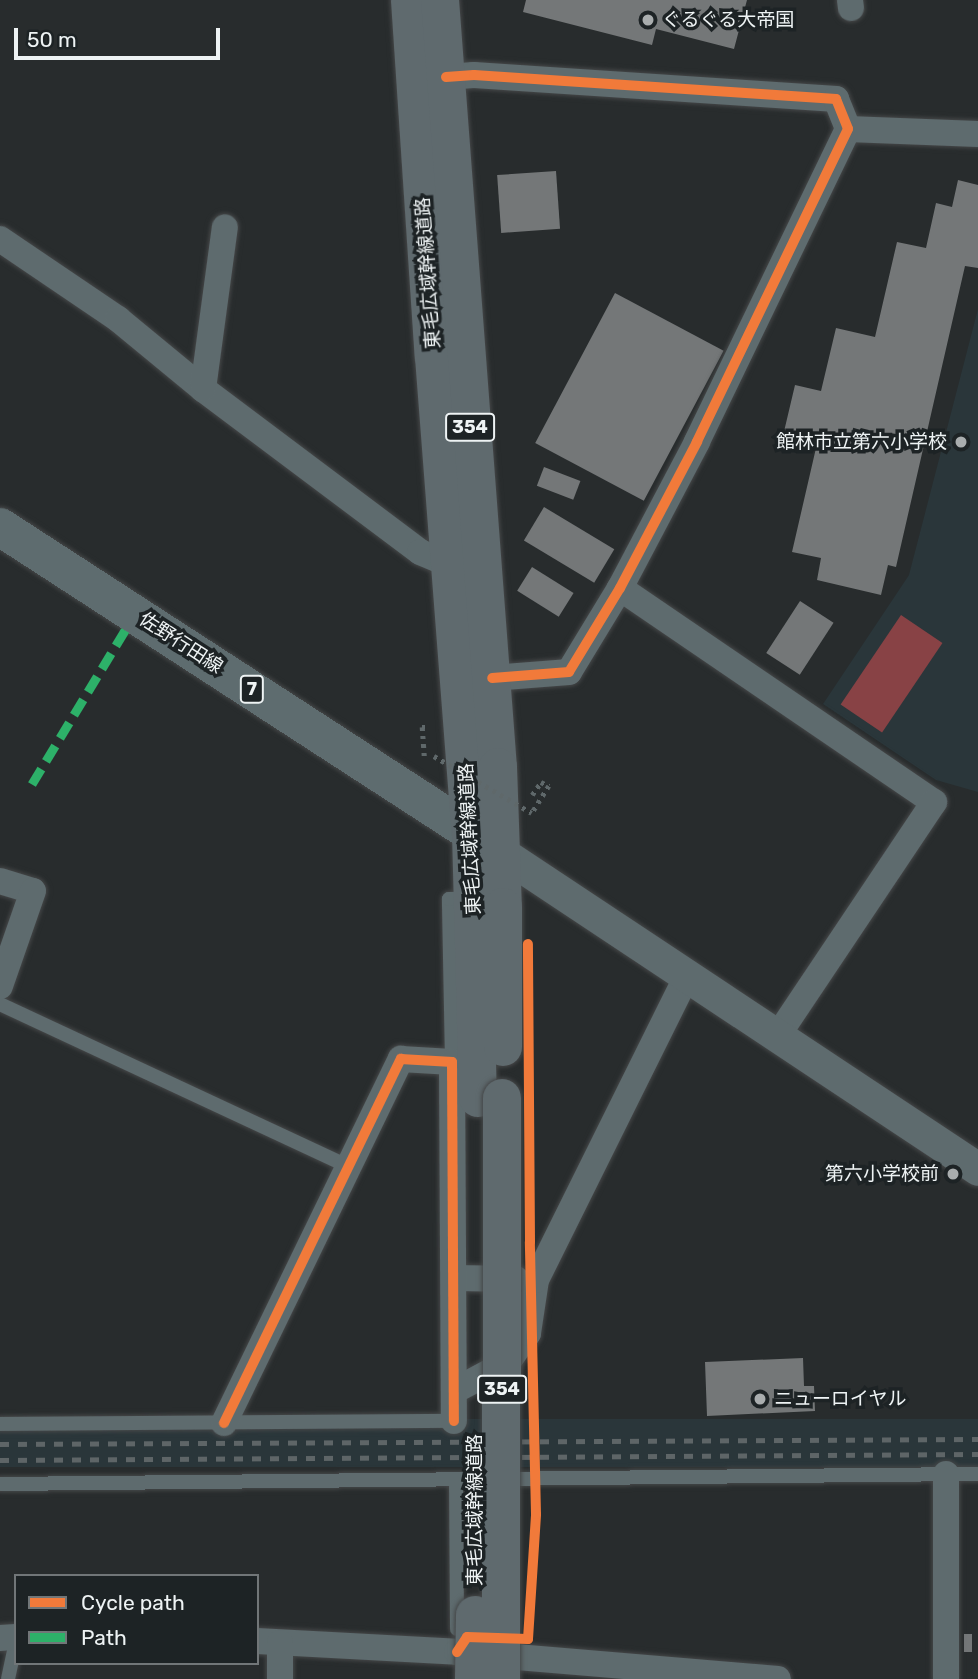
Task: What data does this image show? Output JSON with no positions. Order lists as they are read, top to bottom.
{
  "streets": {
    "highway": ["東毛広域幹線道路", "354"],
    "main road": ["佐野行田線", "7"]
  },
  "crossings": [
    ["東毛広域幹線道路", "佐野行田線"]
  ],
  "places": [
    "ぐるぐる大帝国",
    "館林市立第六小学校",
    "第六小学校前",
    "ニューロイヤル"
  ],
  "legend": ["Cycle path", "Path"],
  "scale_bar": "50 m"
}
